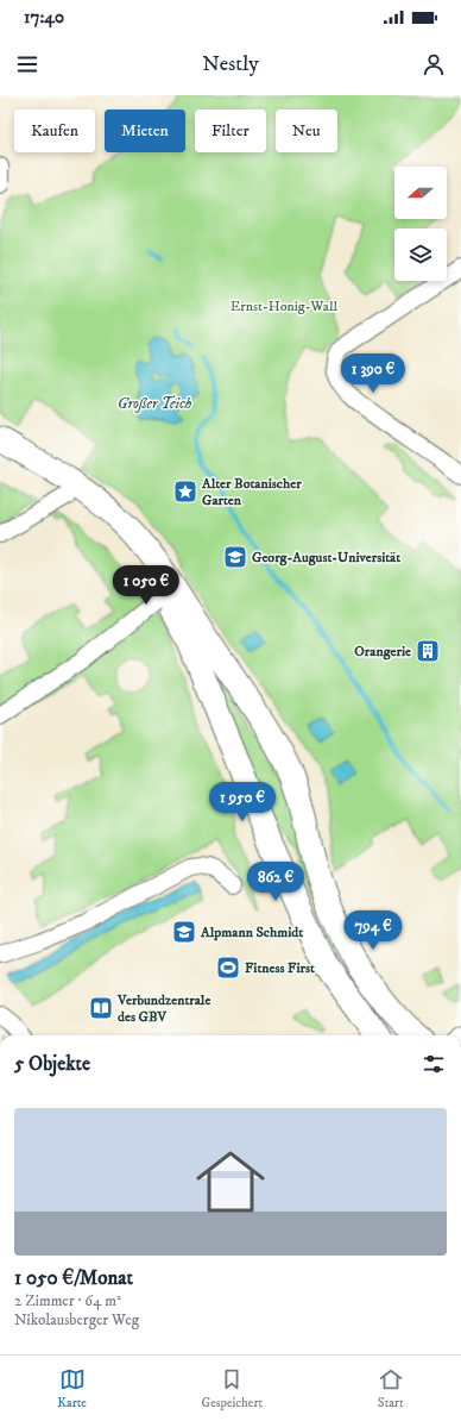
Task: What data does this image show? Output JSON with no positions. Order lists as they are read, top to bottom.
{
  "water": ["Großer Teich"],
  "parks": ["Ernst-Honig-Wall"],
  "places": {
    "place": ["Alter Botanischer Garten"],
    "school or university": ["Georg-August-Universität", "Alpmann Schmidt"],
    "building": ["Orangerie"],
    "sports": ["Fitness First"],
    "library": ["Verbundzentrale des GBV"]
  },
  "north": "left",
  "page": {
    "status": "17:40",
    "header": "Nestly",
    "chip": [
      "Kaufen",
      "Mieten",
      "Filter",
      "Neu"
    ],
    "price": [
      "1 390 €",
      "1 050 €",
      "1 950 €",
      "862 €",
      "794 €"
    ],
    "heading": "5 Objekte",
    "list": [
      {
        "name": "1 050 €/Monat",
        "note": "2 Zimmer · 64 m² · Nikolausberger Weg"
      }
    ],
    "tabs": ["Karte", "Gespeichert", "Start"]
  }
}
